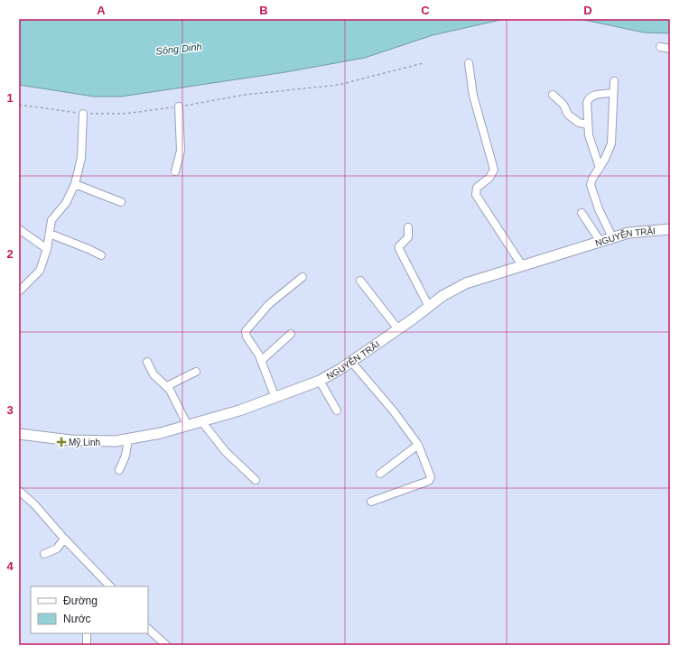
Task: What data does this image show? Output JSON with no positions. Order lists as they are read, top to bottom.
{
  "streets": {
    "main road": ["NGUYỄN TRÃI"]
  },
  "water": ["Sông Dinh"],
  "places": {
    "health": ["Mỹ Linh"]
  },
  "legend": ["Đường", "Nước"],
  "grid": {
    "columns": [
      "A",
      "B",
      "C",
      "D"
    ],
    "rows": [
      "1",
      "2",
      "3",
      "4"
    ]
  }
}
